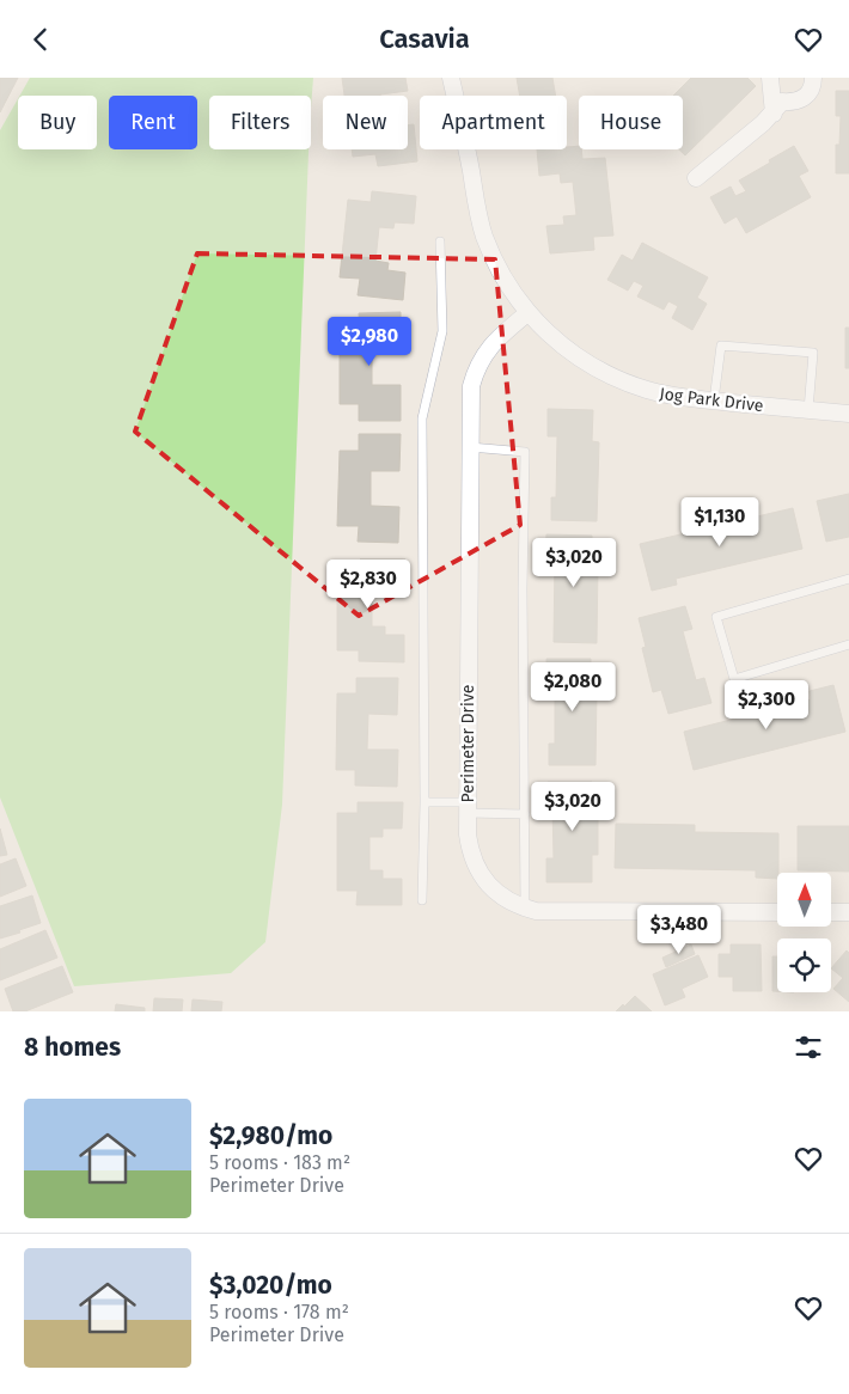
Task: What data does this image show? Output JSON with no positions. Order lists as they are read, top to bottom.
{
  "streets": {
    "street": ["Jog Park Drive", "Perimeter Drive"]
  },
  "crossings": [
    ["Jog Park Drive", "Perimeter Drive"]
  ],
  "north": "top",
  "page": {
    "header": "Casavia",
    "chip": [
      "Buy",
      "Rent",
      "Filters",
      "New",
      "Apartment",
      "House"
    ],
    "price": [
      "$2,980",
      "$1,130",
      "$3,020",
      "$2,830",
      "$2,080",
      "$2,300",
      "$3,020",
      "$3,480"
    ],
    "heading": "8 homes",
    "list": [
      {
        "name": "$2,980/mo",
        "note": "5 rooms · 183 m² · Perimeter Drive"
      },
      {
        "name": "$3,020/mo",
        "note": "5 rooms · 178 m² · Perimeter Drive"
      }
    ]
  }
}
